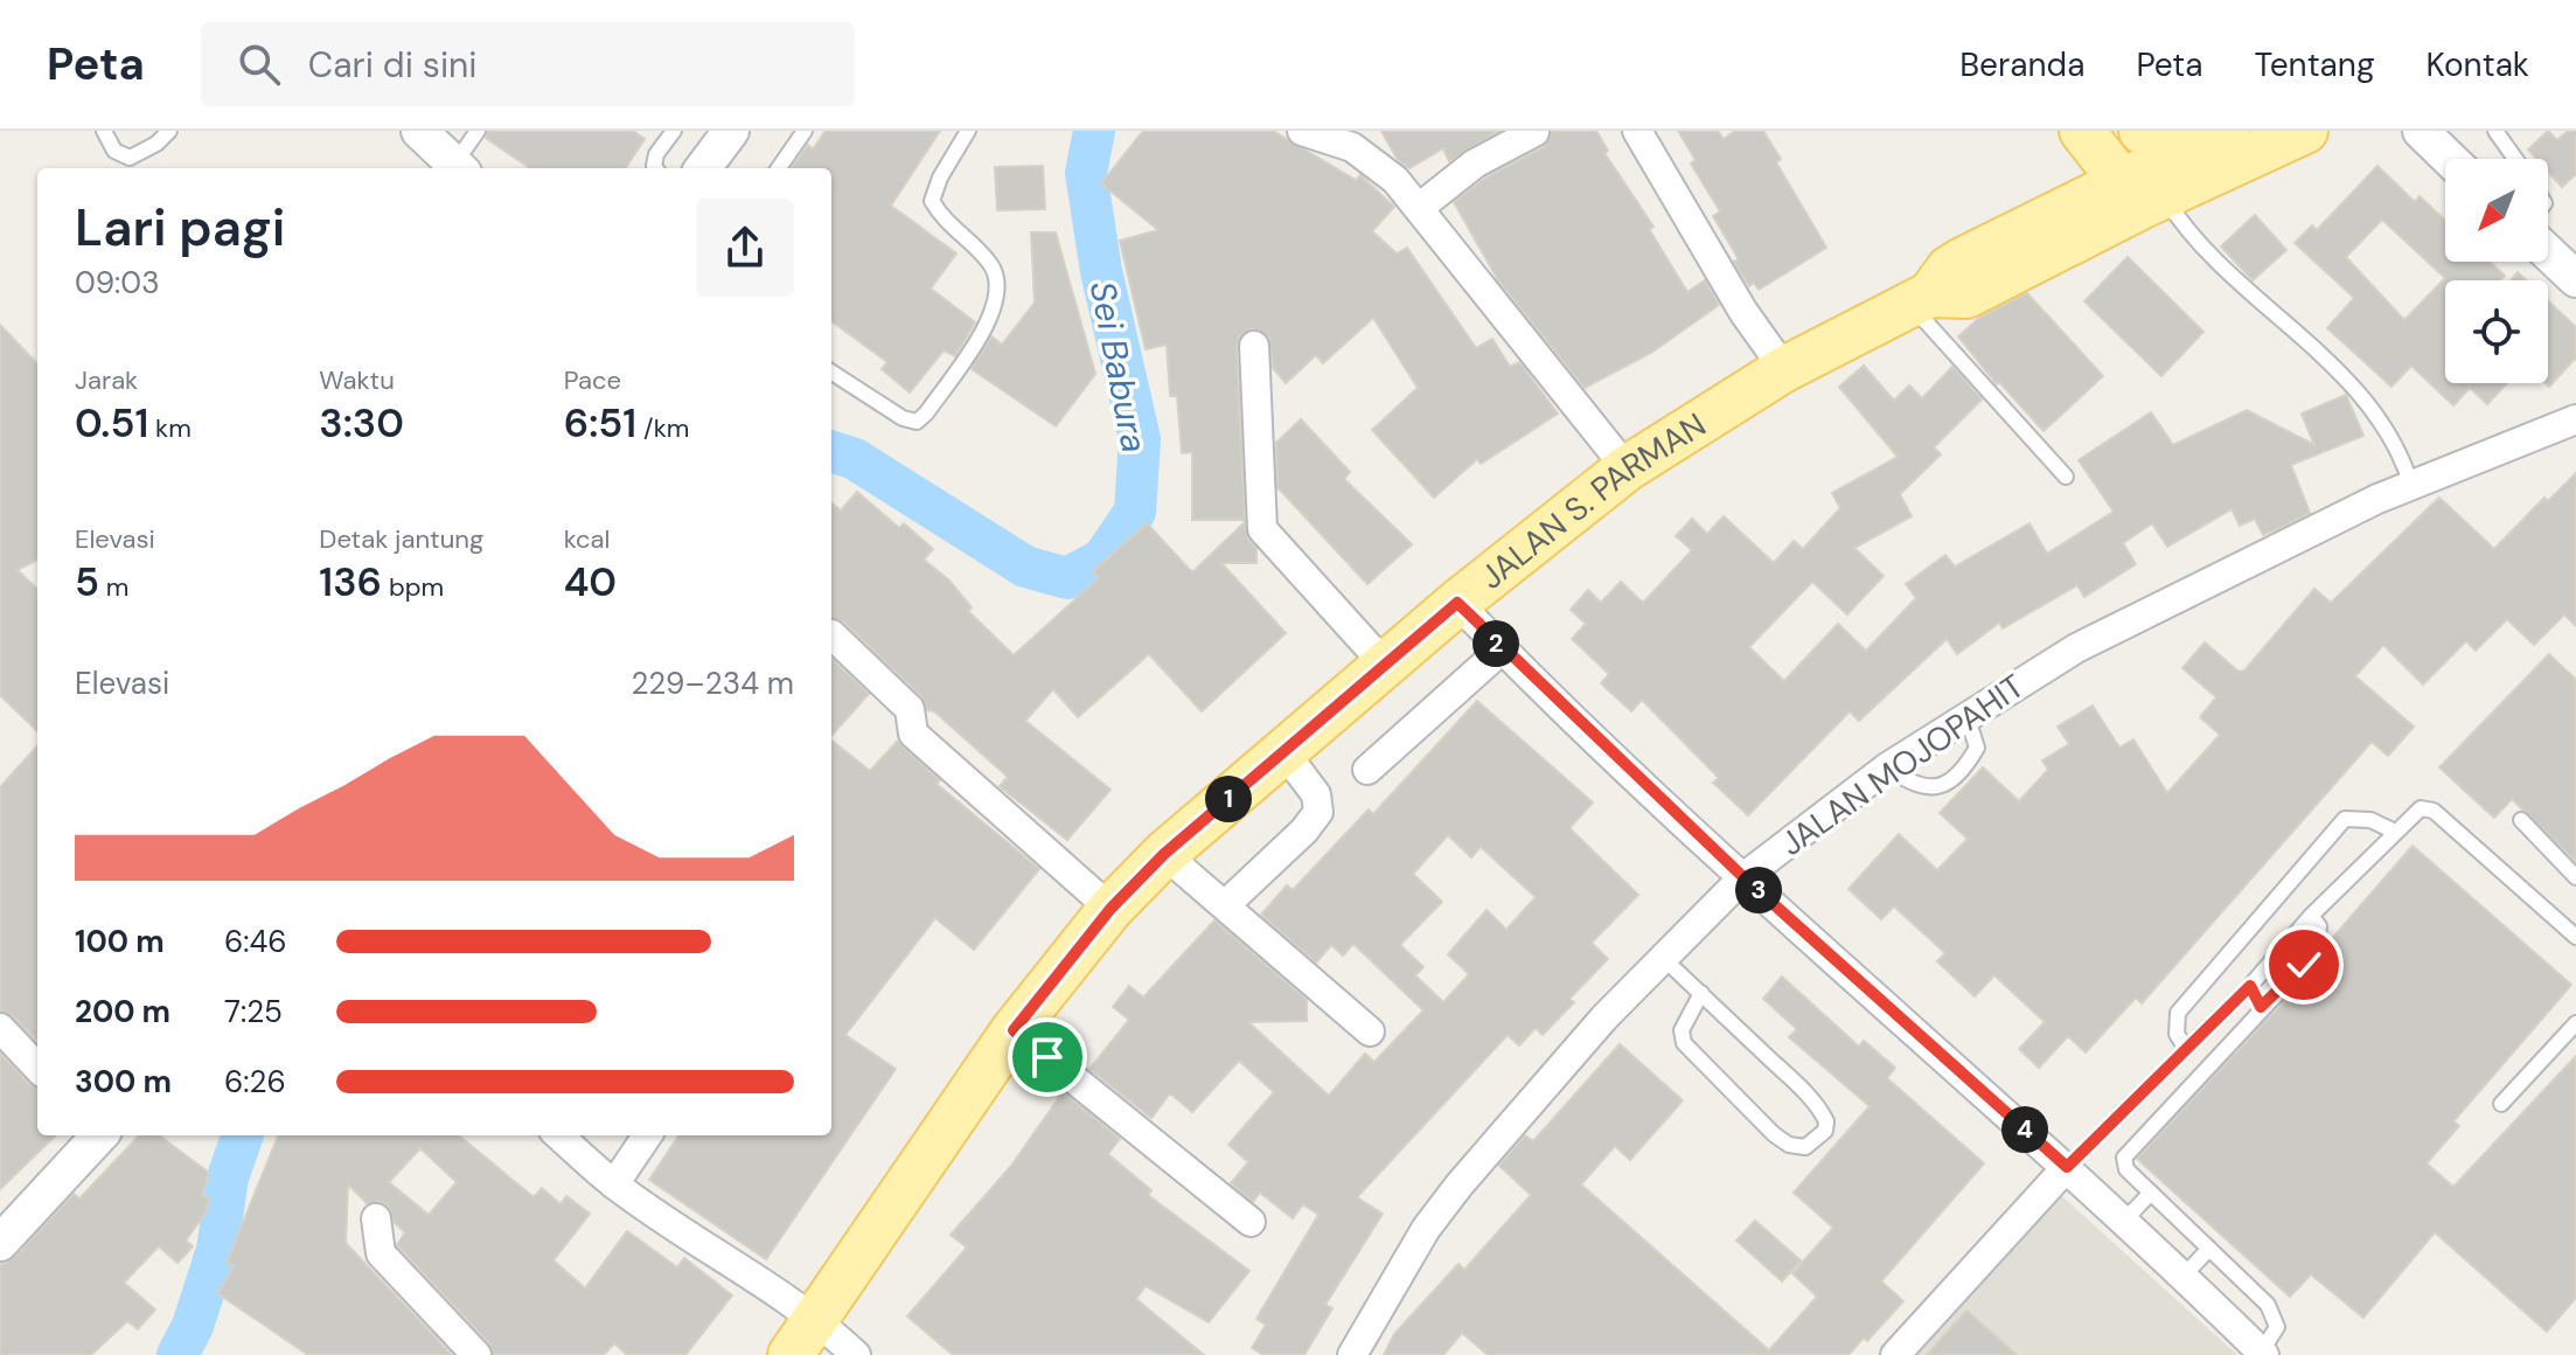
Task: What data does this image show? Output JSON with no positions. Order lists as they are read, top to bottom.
{
  "streets": {
    "main road": ["JALAN S. PARMAN"],
    "street": ["JALAN MOJOPAHIT"]
  },
  "water": ["Sei Babura"],
  "north": "bottom left",
  "page": {
    "header": "Peta",
    "search": "Cari di sini",
    "nav": [
      "Beranda",
      "Peta",
      "Tentang",
      "Kontak"
    ],
    "heading": ["Lari pagi", "09:03"],
    "stats": [
      ["Jarak", "0.51 km"],
      ["Waktu", "3:30"],
      ["Pace", "6:51 /km"],
      ["Elevasi", "5 m"],
      ["Detak jantung", "136 bpm"],
      ["kcal", "40"]
    ],
    "pins": [
      "2",
      "1",
      "3",
      "4"
    ],
    "chart": ["Elevasi", "229–234 m"],
    "list": [
      {
        "name": "100 m",
        "note": "6:46"
      },
      {
        "name": "200 m",
        "note": "7:25"
      },
      {
        "name": "300 m",
        "note": "6:26"
      }
    ]
  }
}
